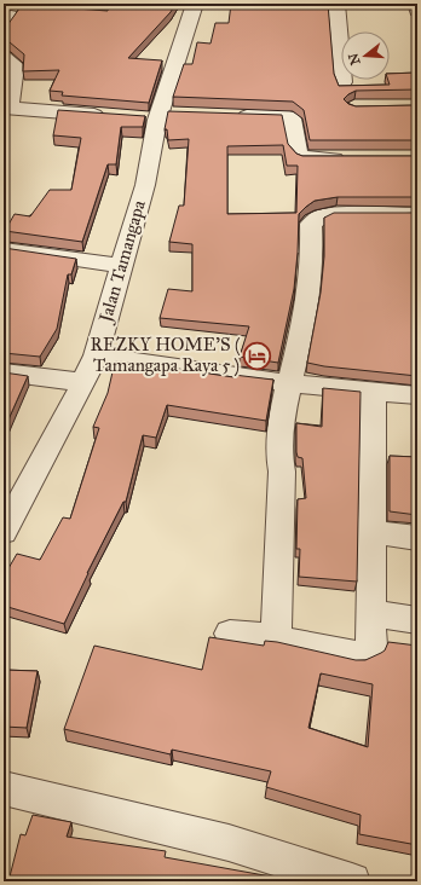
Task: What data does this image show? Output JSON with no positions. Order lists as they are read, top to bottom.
{
  "streets": {
    "street": ["Jalan Tamangapa"]
  },
  "places": {
    "hotel": ["REZKY HOME'S ( Tamangapa Raya 5 )"]
  },
  "north": "left"
}
